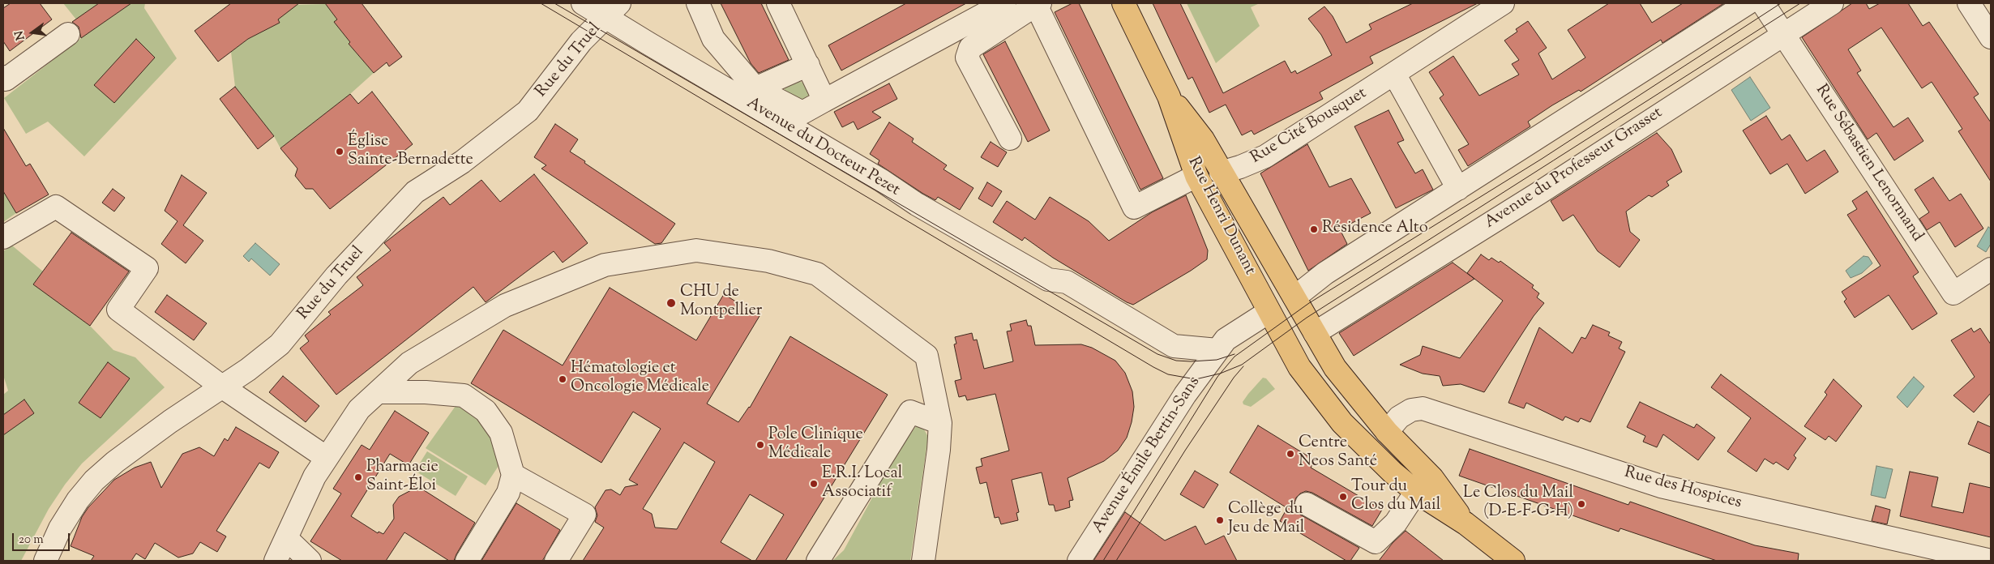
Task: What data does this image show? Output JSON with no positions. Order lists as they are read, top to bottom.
{
  "streets": {
    "main road": ["Rue Henri Dunant"],
    "street": [
      "Rue du Truel",
      "Rue Cité Bousquet",
      "Avenue du Docteur Pezet",
      "Rue Sébastien Lenormand",
      "Avenue du Professeur Grasset",
      "Avenue Émile Bertin-Sans",
      "Rue des Hospices"
    ]
  },
  "crossings": [
    ["Rue du Truel", "Avenue du Docteur Pezet"],
    ["Rue Cité Bousquet", "Rue Henri Dunant"],
    ["Avenue du Docteur Pezet", "Avenue Émile Bertin-Sans"],
    ["Rue Sébastien Lenormand", "Avenue du Professeur Grasset"],
    ["Avenue du Professeur Grasset", "Rue Henri Dunant"],
    ["Rue Henri Dunant", "Avenue Émile Bertin-Sans"],
    ["Rue Henri Dunant", "Rue des Hospices"]
  ],
  "places": [
    "Église Sainte-Bernadette",
    "Résidence Alto",
    "CHU de Montpellier",
    "Hématologie et Oncologie Médicale",
    "Pole Clinique Médicale",
    "Centre Neos Santé",
    "Pharmacie Saint-Éloi",
    "E.R.I. Local Associatif",
    "Tour du Clos du Mail",
    "Le Clos du Mail (D-E-F-G-H)",
    "Collège du Jeu de Mail"
  ],
  "scale_bar": "20 m",
  "north": "left"
}
